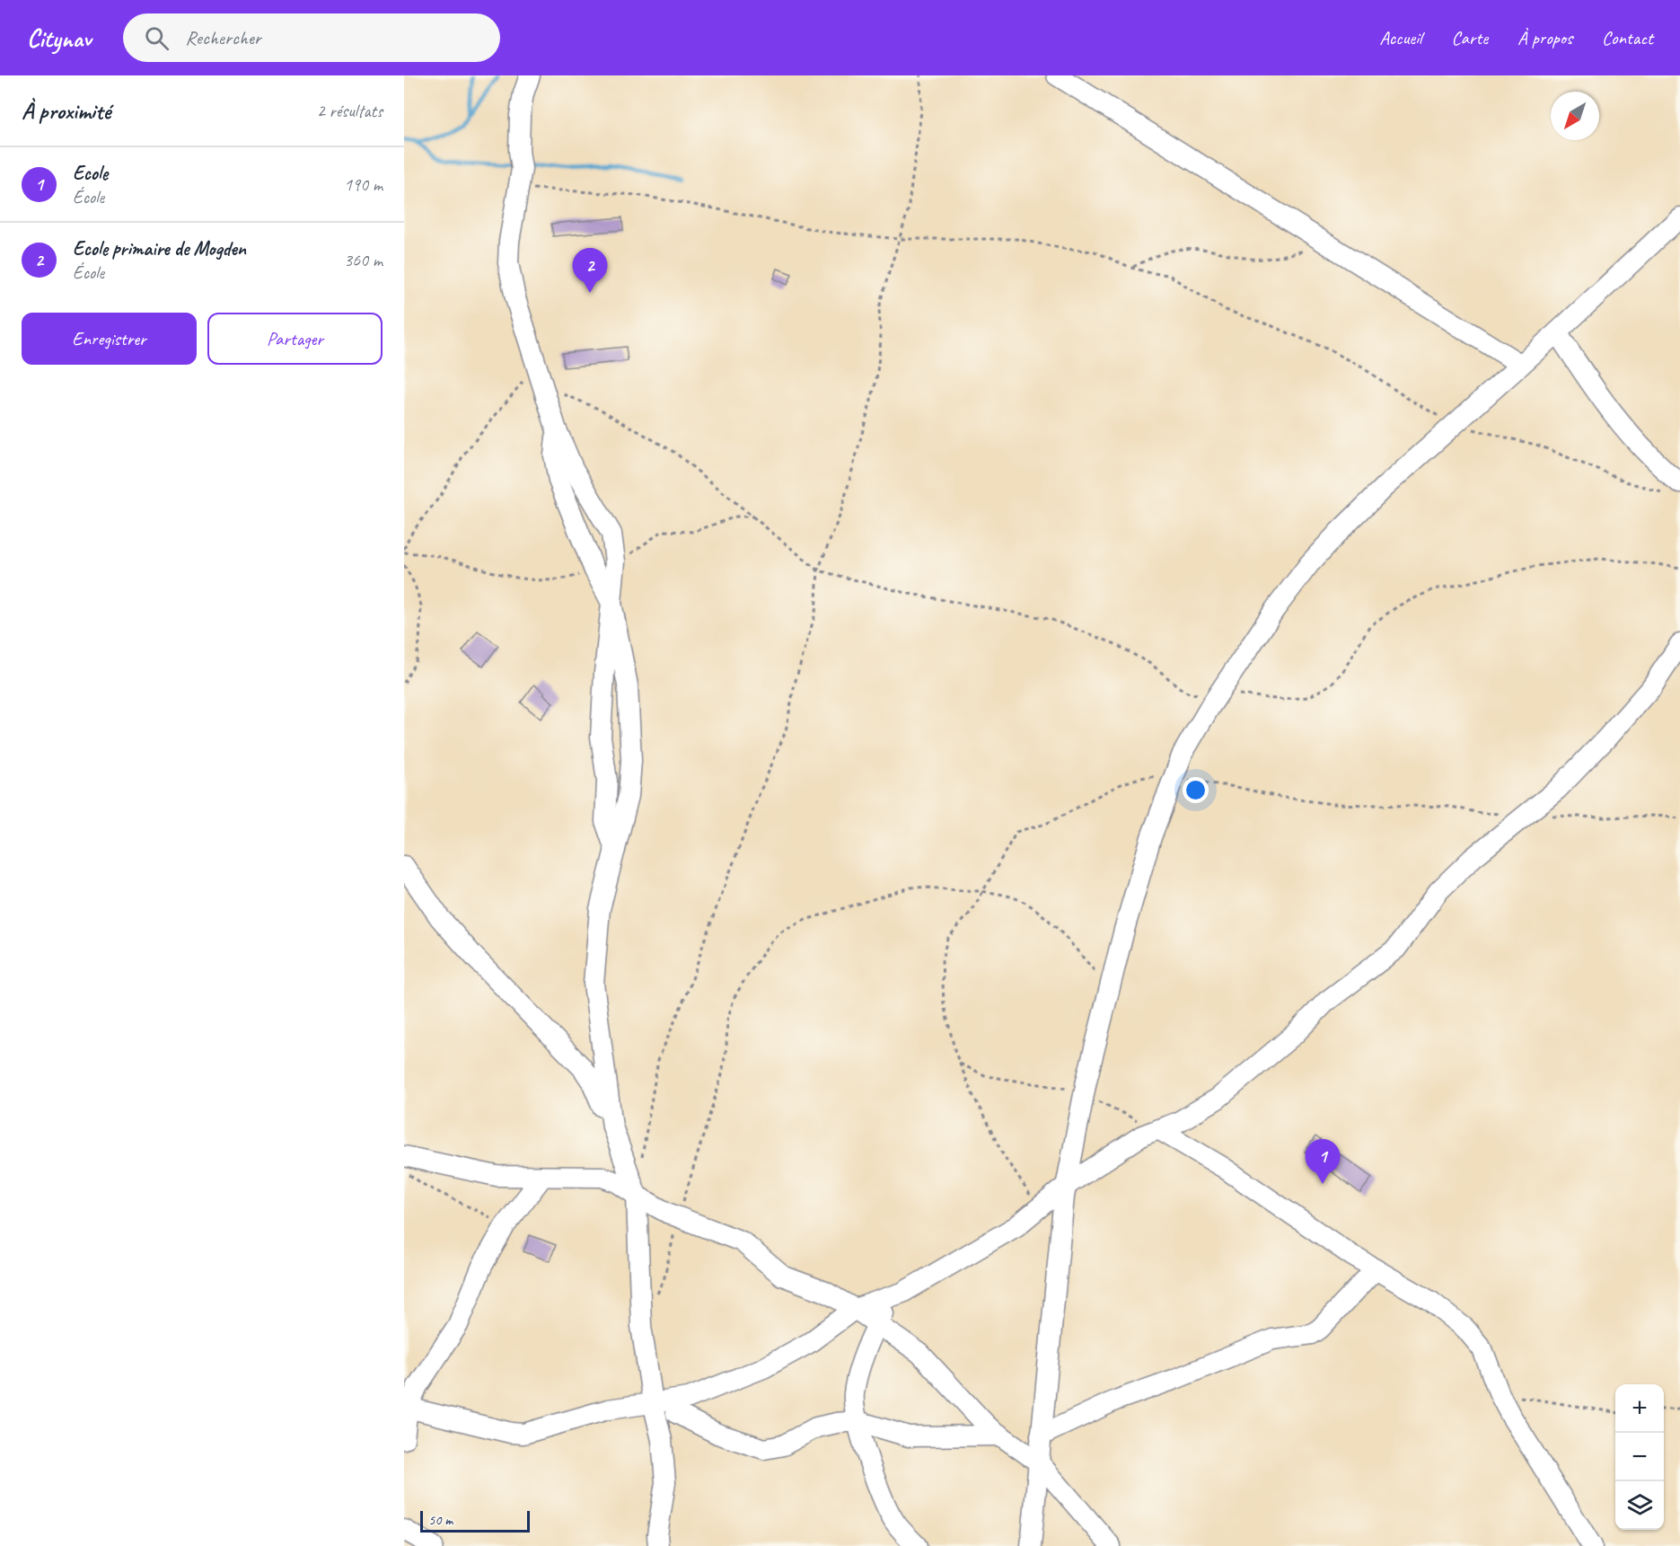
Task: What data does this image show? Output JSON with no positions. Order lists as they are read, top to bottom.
{
  "scale_bar": "50 m",
  "north": "bottom left",
  "page": {
    "header": "Citynav",
    "search": "Rechercher",
    "nav": [
      "Accueil",
      "Carte",
      "À propos",
      "Contact"
    ],
    "heading": ["À proximité", "2 résultats"],
    "list": [
      {
        "mark": "1",
        "name": "Ecole",
        "note": "École",
        "value": "190 m"
      },
      {
        "mark": "2",
        "name": "Ecole primaire de Mogden",
        "note": "École",
        "value": "360 m"
      }
    ],
    "pins": ["2", "1"],
    "buttons": ["Enregistrer", "Partager"],
    "map_buttons": ["+", "−"],
    "scale": "50 m"
  }
}
